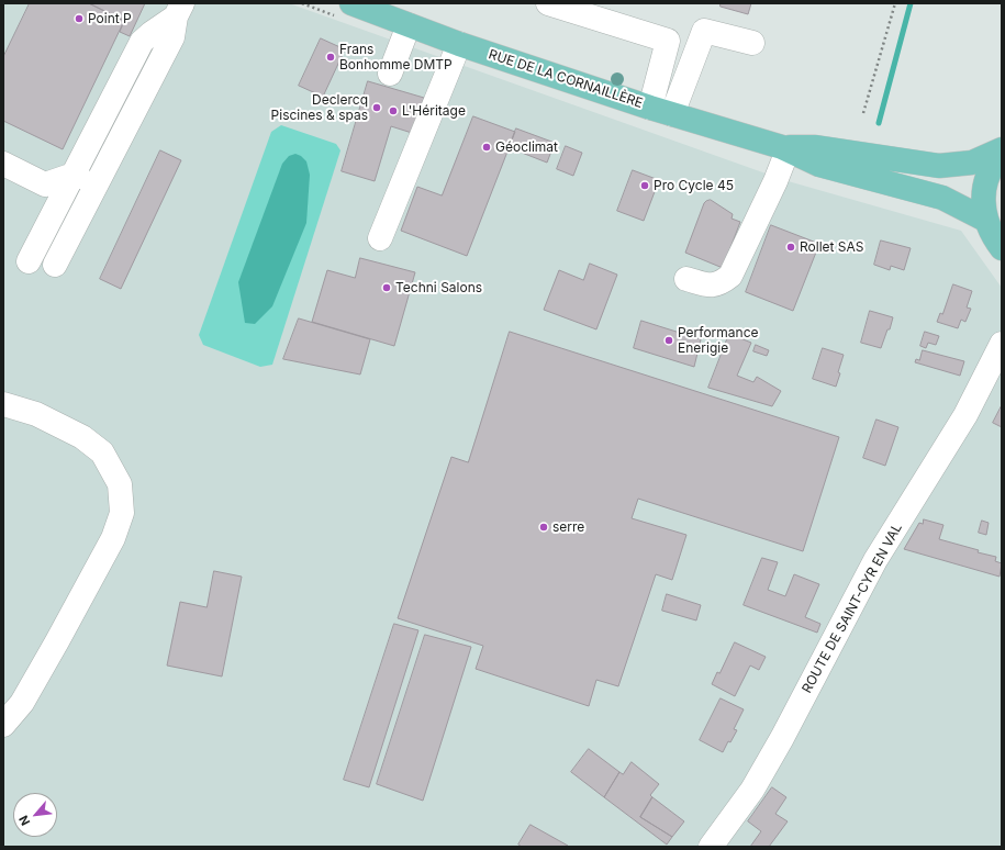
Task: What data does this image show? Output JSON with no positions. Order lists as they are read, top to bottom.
{
  "streets": {
    "main road": ["RUE DE LA CORNAILLÈRE"],
    "street": ["ROUTE DE SAINT-CYR EN VAL"]
  },
  "places": [
    "Point P",
    "Frans Bonhomme DMTP",
    "Declercq Piscines & spas",
    "L'Héritage",
    "Géoclimat",
    "Pro Cycle 45",
    "Rollet SAS",
    "Techni Salons",
    "Performance Enerigie",
    "serre"
  ],
  "north": "bottom left"
}
